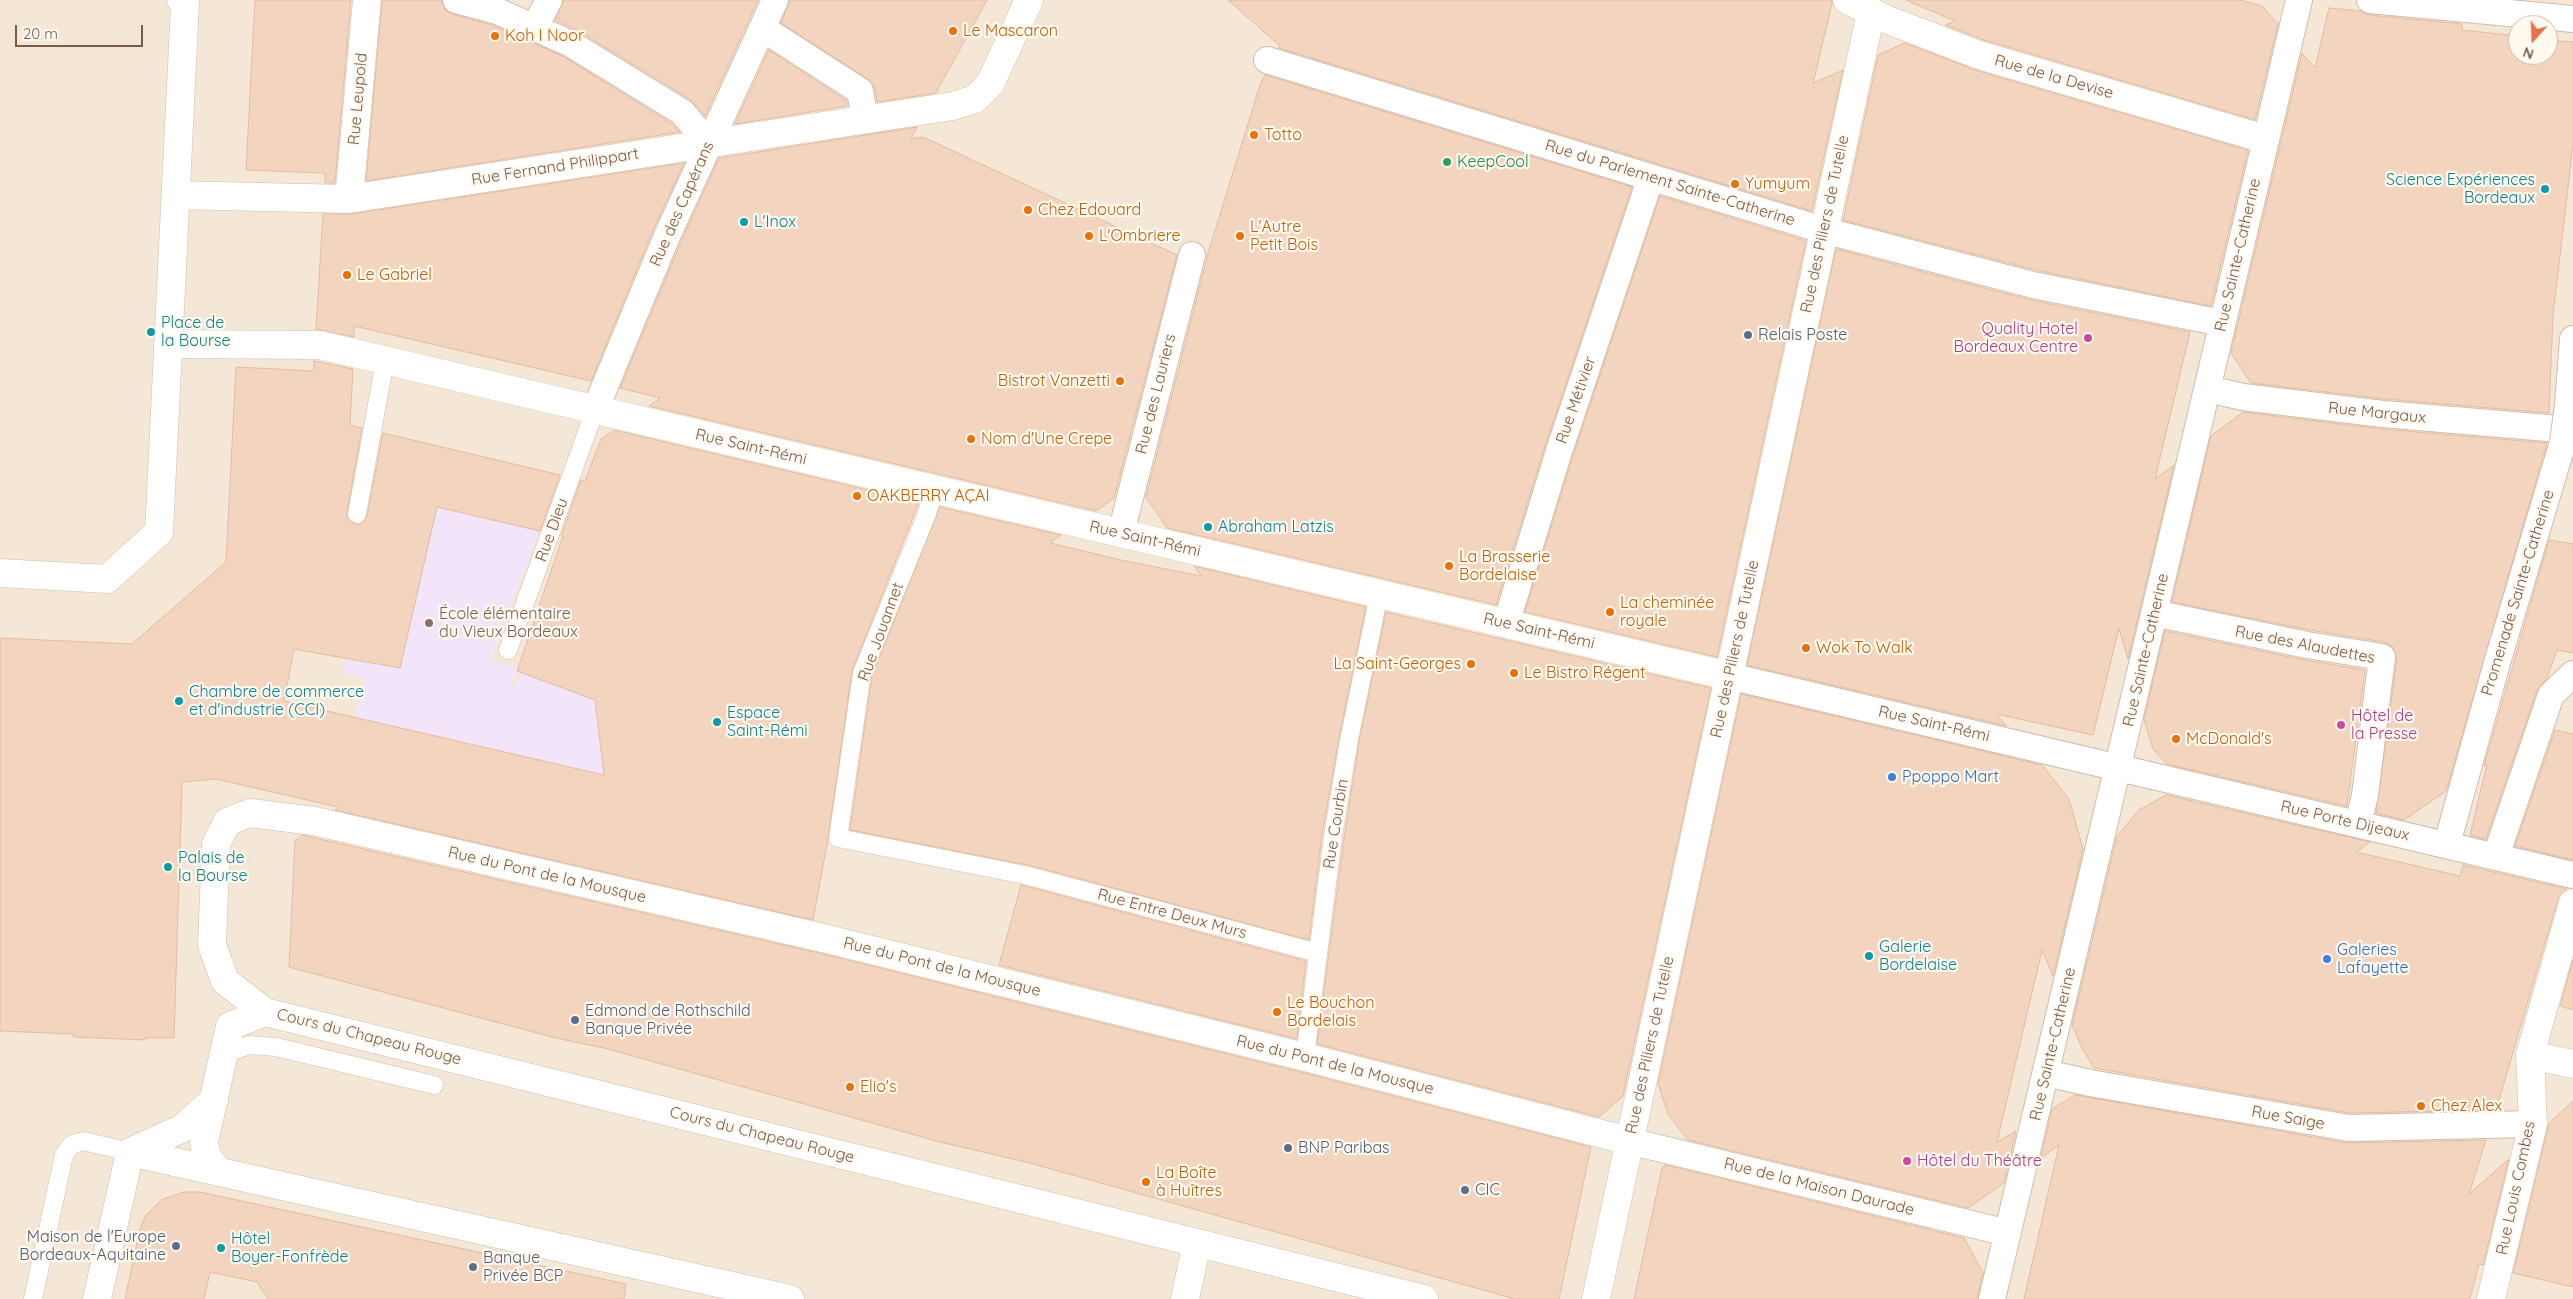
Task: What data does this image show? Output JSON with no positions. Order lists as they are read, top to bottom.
{
  "streets": {
    "street": [
      "Rue de la Devise",
      "Rue Leupold",
      "Rue Fernand Philippart",
      "Rue du Parlement Sainte-Catherine",
      "Rue des Capérans",
      "Rue des Piliers de Tutelle",
      "Rue Sainte-Catherine",
      "Rue des Lauriers",
      "Rue Métivier",
      "Rue Margaux",
      "Rue Saint-Rémi",
      "Promenade Sainte-Catherine",
      "Rue des Alaudettes",
      "Rue Porte Dijeaux",
      "Rue du Pont de la Mousque",
      "Cours du Chapeau Rouge",
      "Rue Saige",
      "Rue de la Maison Daurade",
      "Rue Louis Combes"
    ],
    "lane": [
      "Rue Dieu",
      "Rue Jouannet",
      "Rue Courbin",
      "Rue Entre Deux Murs"
    ]
  },
  "crossings": [
    ["Rue de la Devise", "Rue des Piliers de Tutelle"],
    ["Rue de la Devise", "Rue Sainte-Catherine"],
    ["Rue Leupold", "Rue Fernand Philippart"],
    ["Rue Fernand Philippart", "Rue des Capérans"],
    ["Rue du Parlement Sainte-Catherine", "Rue des Piliers de Tutelle"],
    ["Rue du Parlement Sainte-Catherine", "Rue Sainte-Catherine"],
    ["Rue du Parlement Sainte-Catherine", "Rue Métivier"],
    ["Rue des Capérans", "Rue Saint-Rémi"],
    ["Rue des Capérans", "Rue Dieu"],
    ["Rue des Piliers de Tutelle", "Rue Saint-Rémi"],
    ["Rue des Piliers de Tutelle", "Rue du Pont de la Mousque"],
    ["Rue des Piliers de Tutelle", "Rue de la Maison Daurade"],
    ["Rue Sainte-Catherine", "Rue Margaux"],
    ["Rue Sainte-Catherine", "Rue Saint-Rémi"],
    ["Rue Sainte-Catherine", "Rue des Alaudettes"],
    ["Rue Sainte-Catherine", "Rue Porte Dijeaux"],
    ["Rue Sainte-Catherine", "Rue Saige"],
    ["Rue Sainte-Catherine", "Rue de la Maison Daurade"],
    ["Rue des Lauriers", "Rue Saint-Rémi"],
    ["Rue Métivier", "Rue Saint-Rémi"],
    ["Rue Margaux", "Promenade Sainte-Catherine"],
    ["Rue Saint-Rémi", "Rue Dieu"],
    ["Rue Saint-Rémi", "Rue Jouannet"],
    ["Rue Saint-Rémi", "Rue Porte Dijeaux"],
    ["Rue Saint-Rémi", "Rue Courbin"],
    ["Promenade Sainte-Catherine", "Rue Porte Dijeaux"],
    ["Rue Jouannet", "Rue Entre Deux Murs"],
    ["Rue des Alaudettes", "Rue Porte Dijeaux"],
    ["Rue Courbin", "Rue du Pont de la Mousque"],
    ["Rue Courbin", "Rue Entre Deux Murs"],
    ["Rue du Pont de la Mousque", "Cours du Chapeau Rouge"],
    ["Rue du Pont de la Mousque", "Rue de la Maison Daurade"],
    ["Rue Saige", "Rue Louis Combes"]
  ],
  "places": [
    "Le Mascaron",
    "Koh I Noor",
    "Totto",
    "KeepCool",
    "Yumyum",
    "Science Expériences Bordeaux",
    "Chez Edouard",
    "L'Inox",
    "L'Ombriere",
    "L'Autre Petit Bois",
    "Le Gabriel",
    "Place de la Bourse",
    "Relais Poste",
    "Quality Hotel Bordeaux Centre",
    "Bistrot Vanzetti",
    "Nom d'Une Crepe",
    "OAKBERRY AÇAI",
    "Abraham Latzis",
    "La Brasserie Bordelaise",
    "La cheminée royale",
    "École élémentaire du Vieux Bordeaux",
    "Wok To Walk",
    "La Saint-Georges",
    "Le Bistro Régent",
    "Chambre de commerce et d'industrie (CCI)",
    "Espace Saint-Rémi",
    "Hôtel de la Presse",
    "McDonald's",
    "Ppoppo Mart",
    "Palais de la Bourse",
    "Galerie Bordelaise",
    "Galeries Lafayette",
    "Le Bouchon Bordelais",
    "Edmond de Rothschild Banque Privée",
    "Elio's",
    "Chez Alex",
    "BNP Paribas",
    "Hôtel du Théâtre",
    "La Boîte à Huîtres",
    "CIC",
    "Maison de l'Europe Bordeaux-Aquitaine",
    "Hôtel Boyer-Fonfrède",
    "Banque Privée BCP"
  ],
  "scale_bar": "20 m",
  "north": "bottom"
}
